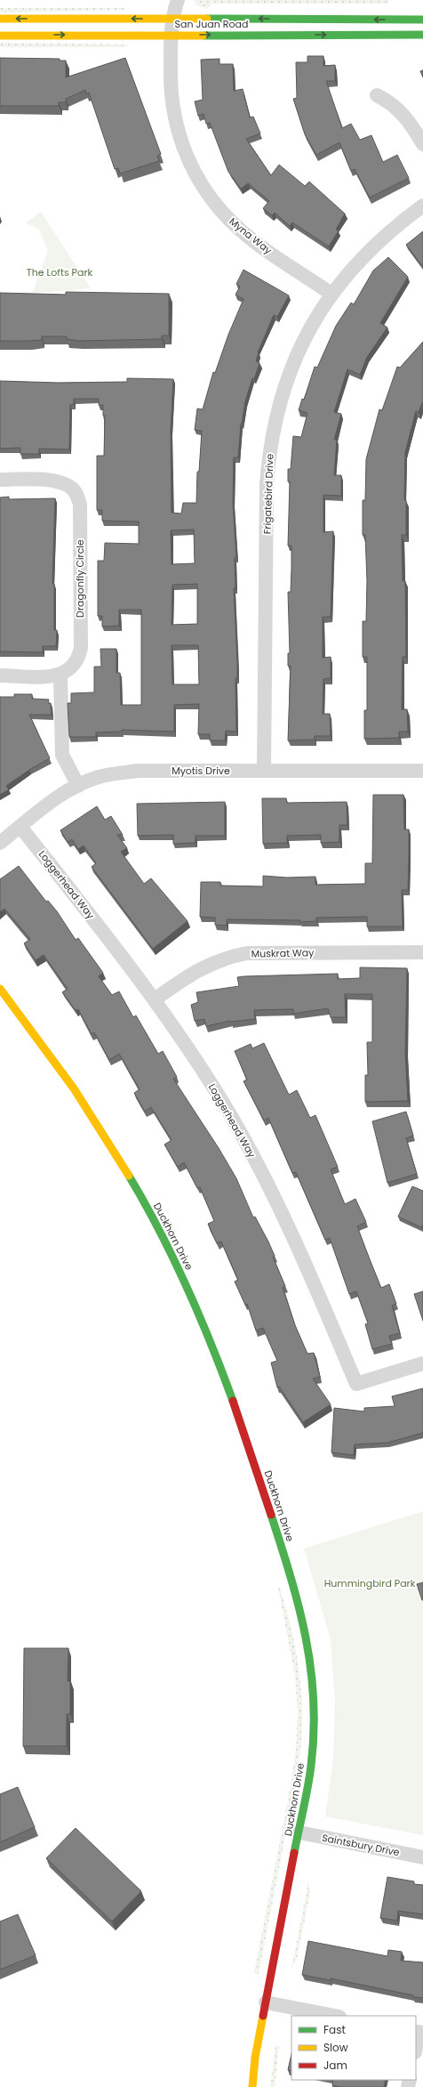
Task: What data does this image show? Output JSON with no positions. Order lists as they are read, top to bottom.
{
  "streets": {
    "street": [
      "San Juan Road",
      "Myna Way",
      "Frigatebird Drive",
      "Dragonfly Circle",
      "Myotis Drive",
      "Loggerhead Way",
      "Muskrat Way",
      "Duckhorn Drive",
      "Saintsbury Drive"
    ]
  },
  "crossings": [
    ["San Juan Road", "Myna Way"],
    ["Myna Way", "Frigatebird Drive"],
    ["Frigatebird Drive", "Myotis Drive"],
    ["Myotis Drive", "Loggerhead Way"],
    ["Loggerhead Way", "Muskrat Way"],
    ["Duckhorn Drive", "Saintsbury Drive"]
  ],
  "parks": ["The Lofts Park", "Hummingbird Park"],
  "legend": ["Fast", "Slow", "Jam"]
}
